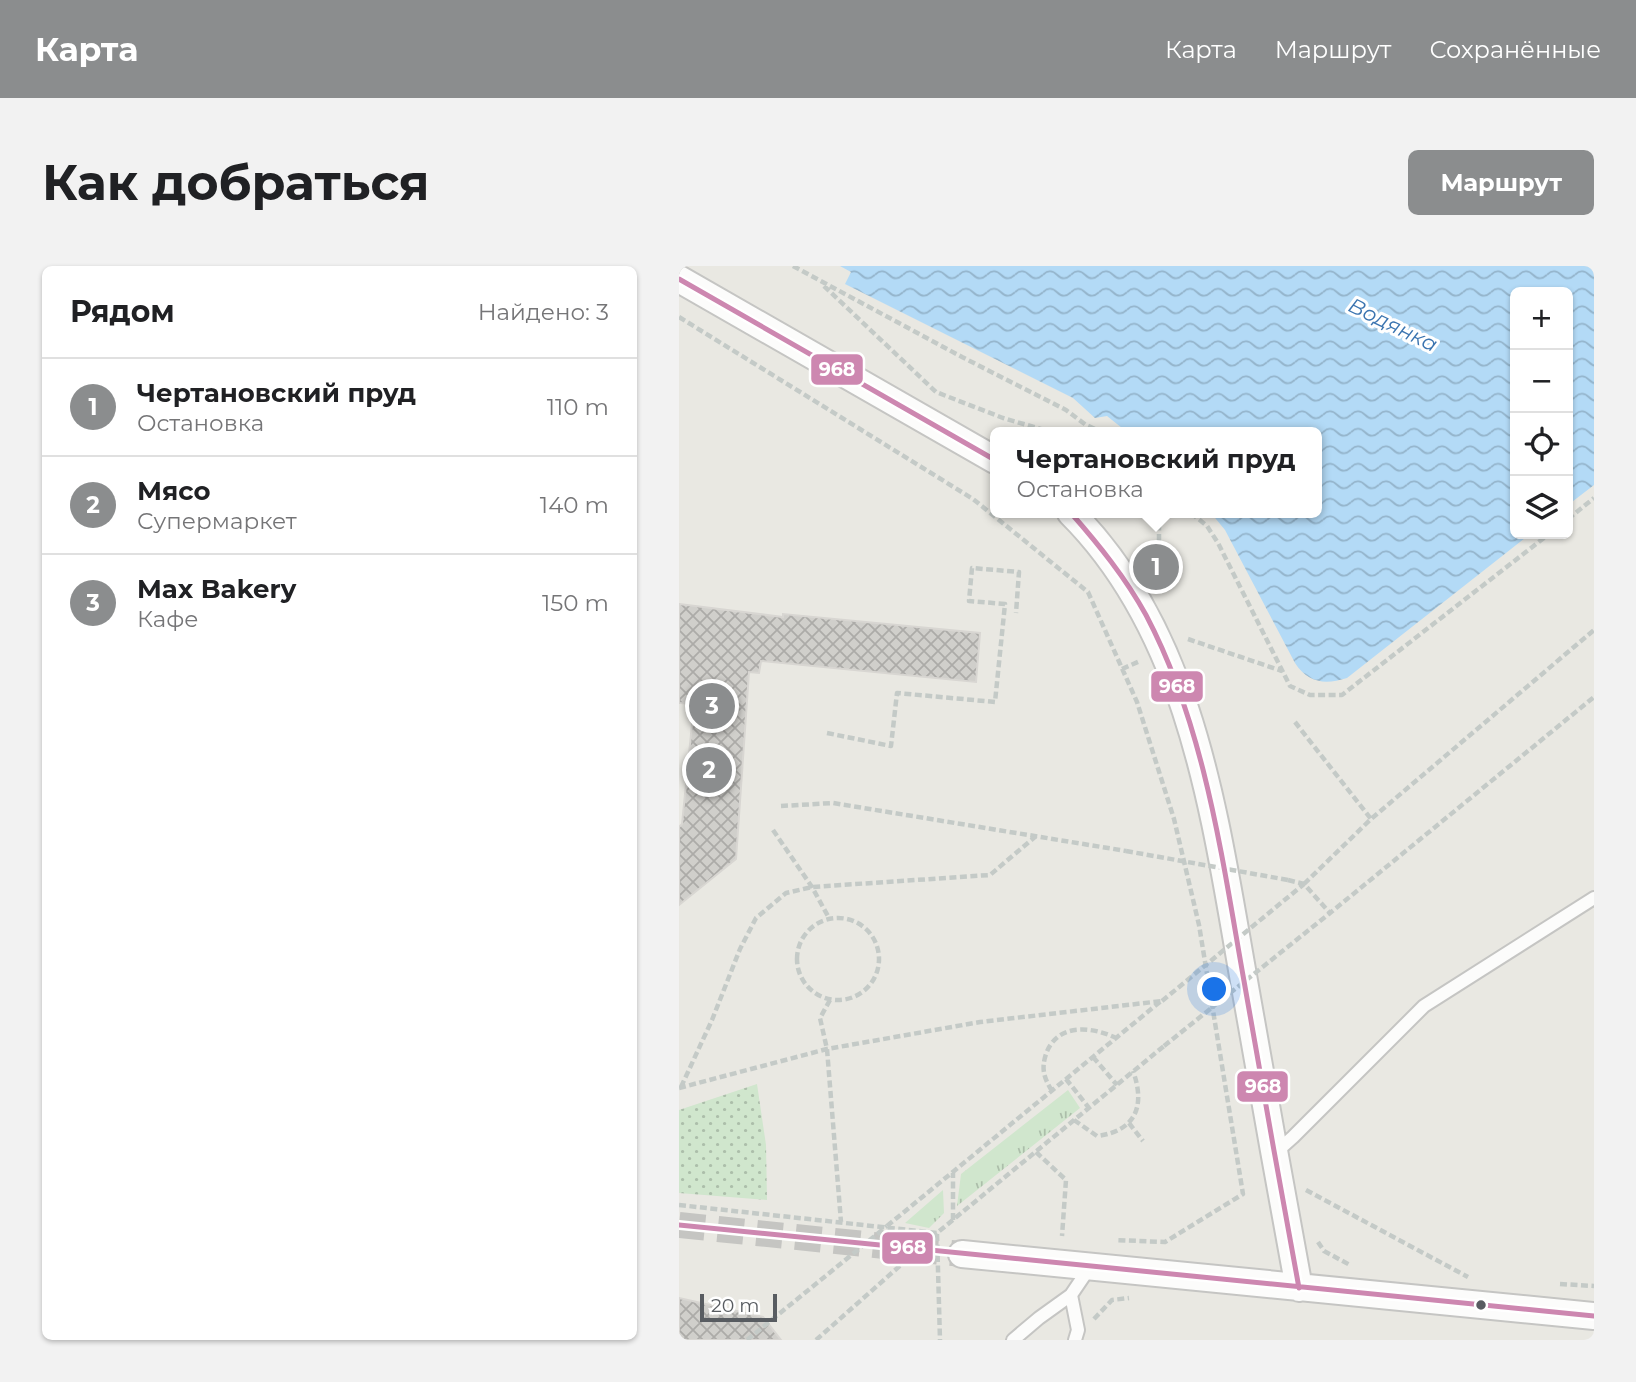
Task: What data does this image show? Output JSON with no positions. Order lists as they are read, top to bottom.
{
  "water": ["Водянка"],
  "lines": ["transit line 968"],
  "scale_bar": "20 m",
  "page": {
    "header": "Карта",
    "nav": ["Карта", "Маршрут", "Сохранённые"],
    "buttons": "Маршрут",
    "title": "Как добраться",
    "heading": ["Рядом", "Найдено: 3"],
    "map_buttons": ["+", "−"],
    "list": [
      {
        "mark": "1",
        "name": "Чертановский пруд",
        "note": "Остановка",
        "value": "110 m"
      },
      {
        "mark": "2",
        "name": "Мясо",
        "note": "Супермаркет",
        "value": "140 m"
      },
      {
        "mark": "3",
        "name": "Max Bakery",
        "note": "Кафе",
        "value": "150 m"
      }
    ],
    "popup": ["Чертановский пруд", "Остановка"],
    "pins": ["1", "3", "2"],
    "scale": "20 m"
  }
}
